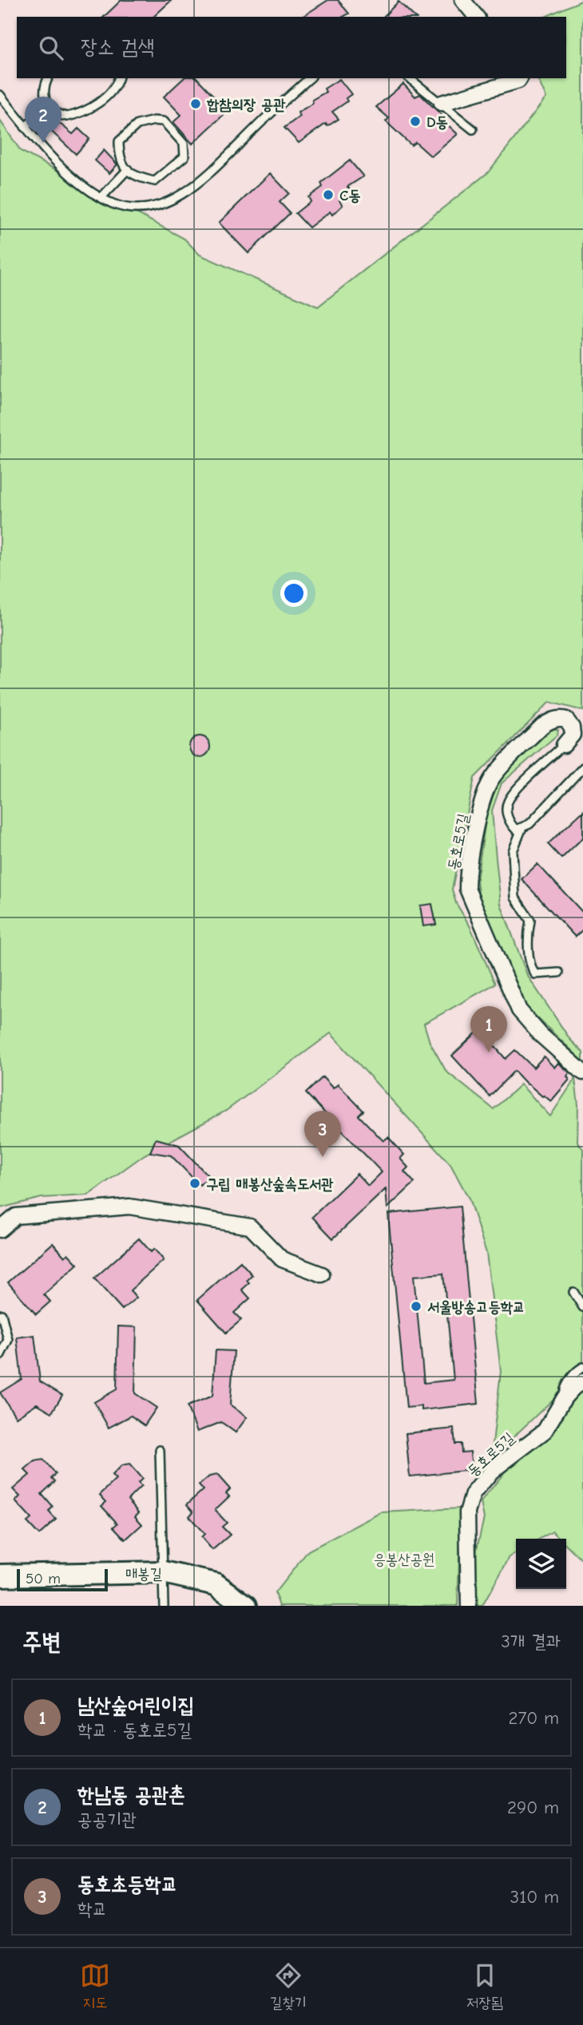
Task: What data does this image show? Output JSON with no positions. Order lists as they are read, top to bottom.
{
  "streets": {
    "street": ["동호로5길", "매봉길"]
  },
  "parks": ["응봉산공원"],
  "places": [
    "합참의장 공관",
    "D동",
    "C동",
    "구립 매봉산숲속도서관",
    "서울방송고등학교"
  ],
  "scale_bar": "50 m",
  "page": {
    "search": "장소 검색",
    "pins": ["2", "1", "3"],
    "scale": "50 m",
    "heading": ["주변", "3개 결과"],
    "list": [
      {
        "mark": "1",
        "name": "남산숲어린이집",
        "note": "학교 · 동호로5길",
        "value": "270 m"
      },
      {
        "mark": "2",
        "name": "한남동 공관촌",
        "note": "공공기관",
        "value": "290 m"
      },
      {
        "mark": "3",
        "name": "동호초등학교",
        "note": "학교",
        "value": "310 m"
      }
    ],
    "nav": ["지도", "길찾기", "저장됨"]
  }
}
